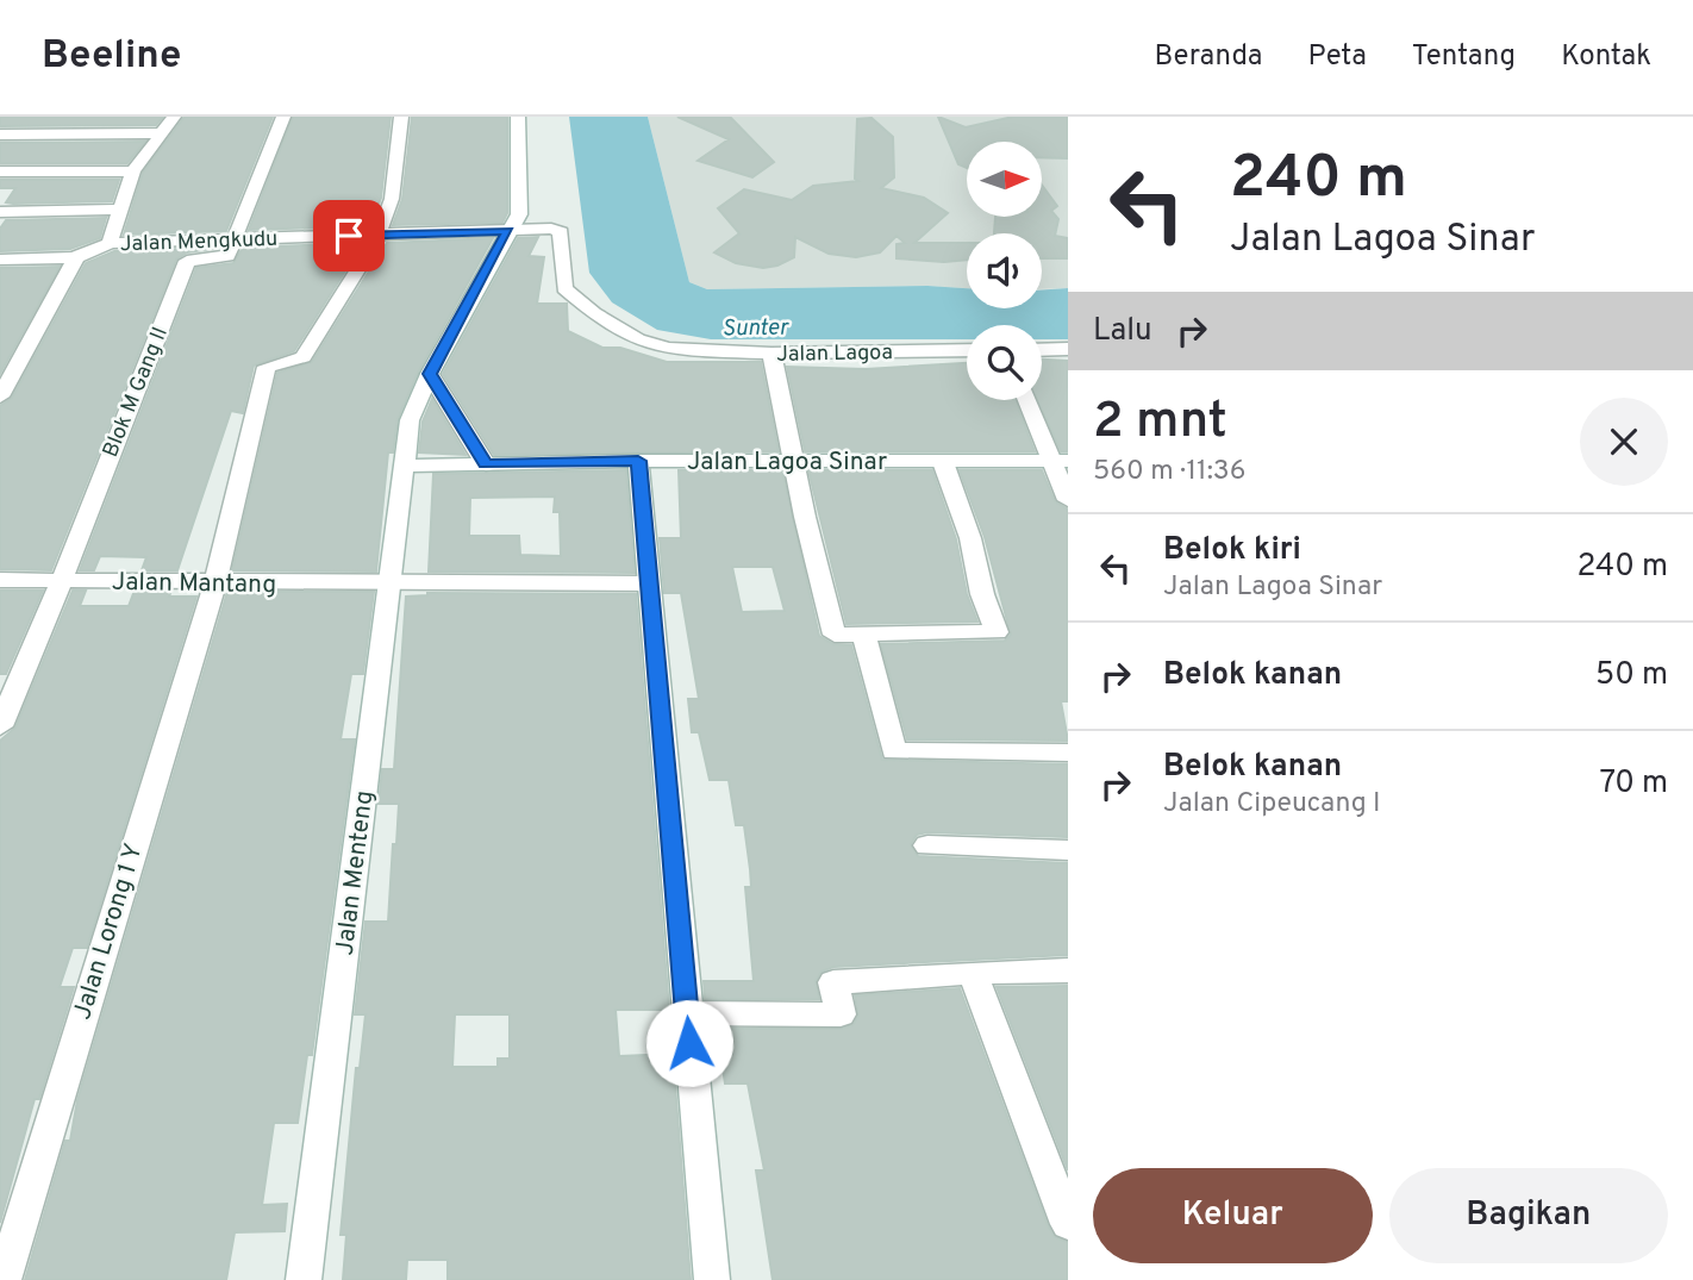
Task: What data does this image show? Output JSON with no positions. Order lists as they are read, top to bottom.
{
  "streets": {
    "street": [
      "Jalan Mengkudu",
      "Jalan Lagoa",
      "Blok M Gang II",
      "Jalan Lagoa Sinar",
      "Jalan Mantang",
      "Jalan Menteng",
      "Jalan Lorong 1 Y"
    ]
  },
  "crossings": [
    ["Jalan Mengkudu", "Jalan Lagoa"],
    ["Jalan Mengkudu", "Blok M Gang II"],
    ["Jalan Mengkudu", "Jalan Menteng"],
    ["Jalan Mengkudu", "Jalan Lorong 1 Y"],
    ["Blok M Gang II", "Jalan Mantang"],
    ["Jalan Lagoa Sinar", "Jalan Menteng"],
    ["Jalan Mantang", "Jalan Menteng"],
    ["Jalan Mantang", "Jalan Lorong 1 Y"]
  ],
  "water": ["Sunter"],
  "north": "right",
  "page": {
    "header": "Beeline",
    "nav": [
      "Beranda",
      "Peta",
      "Tentang",
      "Kontak"
    ],
    "turn": ["240 m", "Jalan Lagoa Sinar"],
    "then": "Lalu",
    "heading": ["2 mnt", "560 m · 11:36"],
    "list": [
      {
        "name": "Belok kiri",
        "note": "Jalan Lagoa Sinar",
        "value": "240 m"
      },
      {
        "name": "Belok kanan",
        "value": "50 m"
      },
      {
        "name": "Belok kanan",
        "note": "Jalan Cipeucang I",
        "value": "70 m"
      }
    ],
    "buttons": ["Keluar", "Bagikan"]
  }
}
